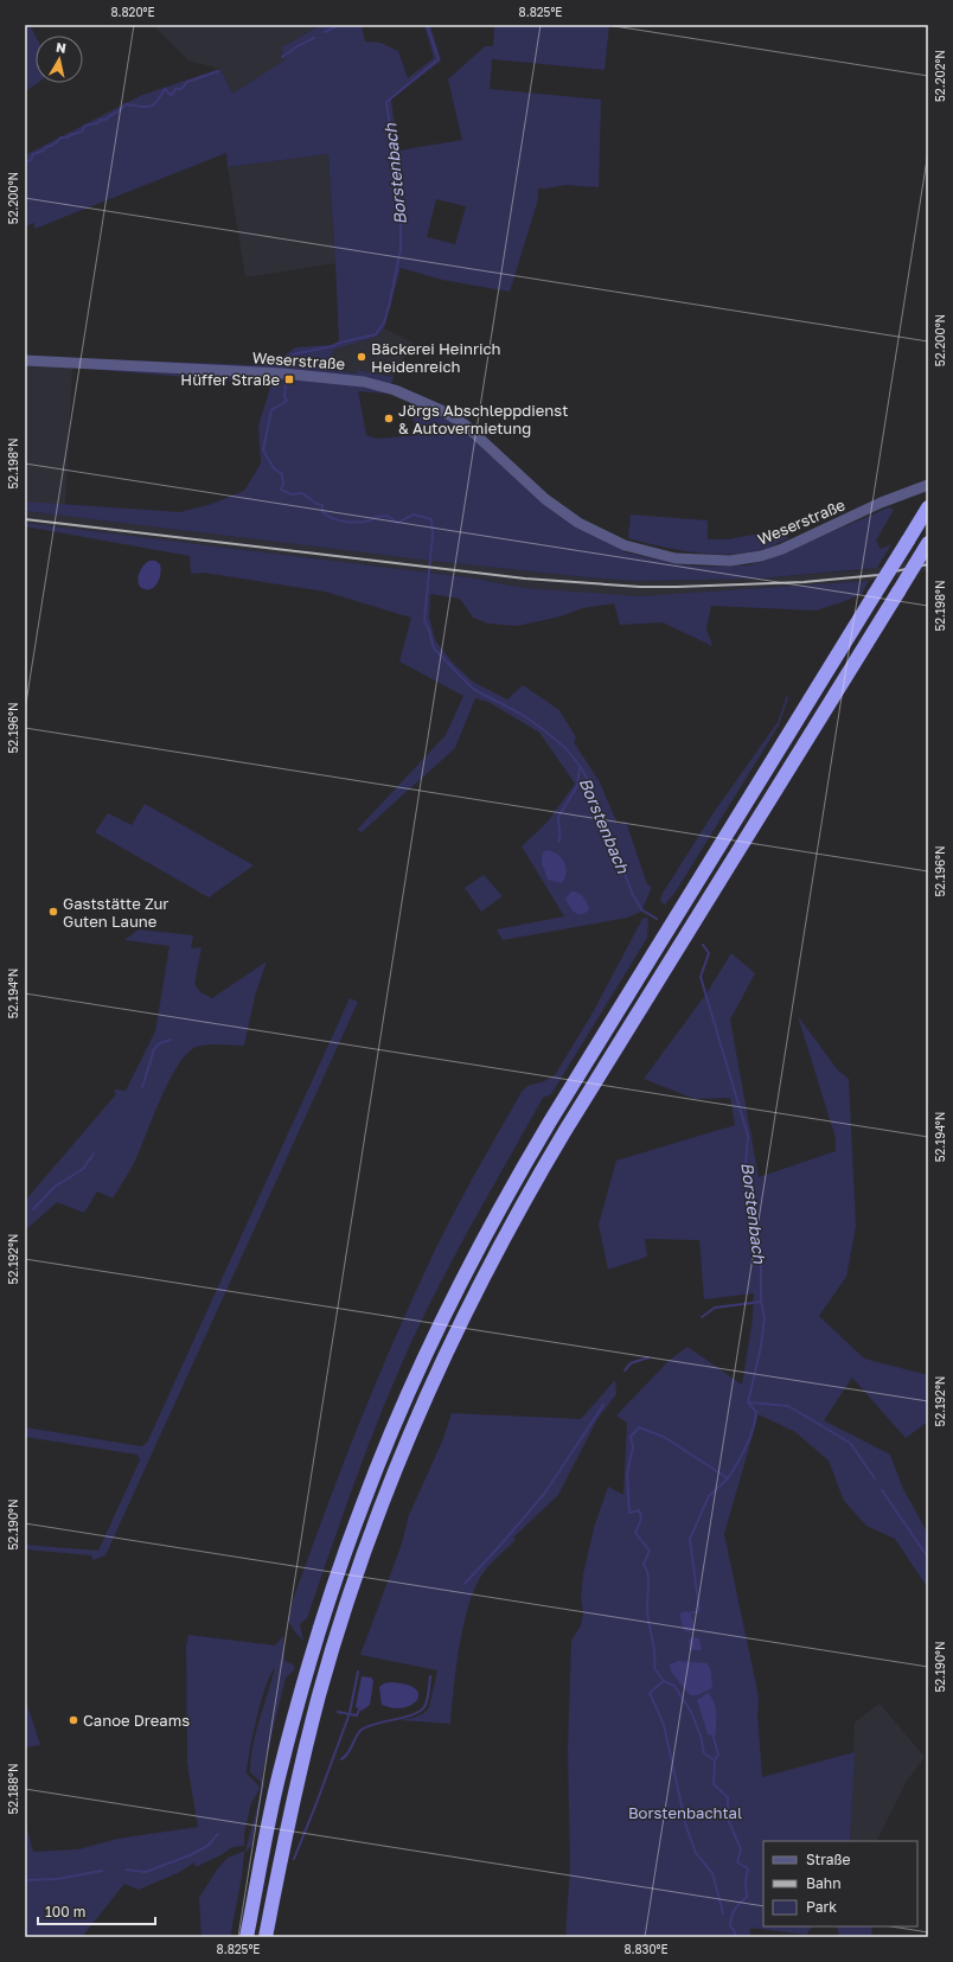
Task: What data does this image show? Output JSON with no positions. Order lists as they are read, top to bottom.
{
  "streets": {
    "street": ["Weserstraße"]
  },
  "water": ["Borstenbach"],
  "parks": ["Borstenbachtal"],
  "places": {
    "other": [
      "Bäckerei Heinrich Heidenreich",
      "Jörgs Abschleppdienst & Autovermietung",
      "Gaststätte Zur Guten Laune",
      "Canoe Dreams"
    ],
    "transit": ["Hüffer Straße"]
  },
  "legend": ["Straße", "Bahn", "Park"],
  "scale_bar": "100 m",
  "north": "top",
  "coordinates": [
    "8.820°E",
    "8.825°E",
    "52.202°N",
    "52.200°N",
    "52.198°N",
    "52.196°N",
    "52.194°N",
    "52.192°N",
    "52.190°N",
    "52.188°N",
    "8.830°E"
  ]
}
